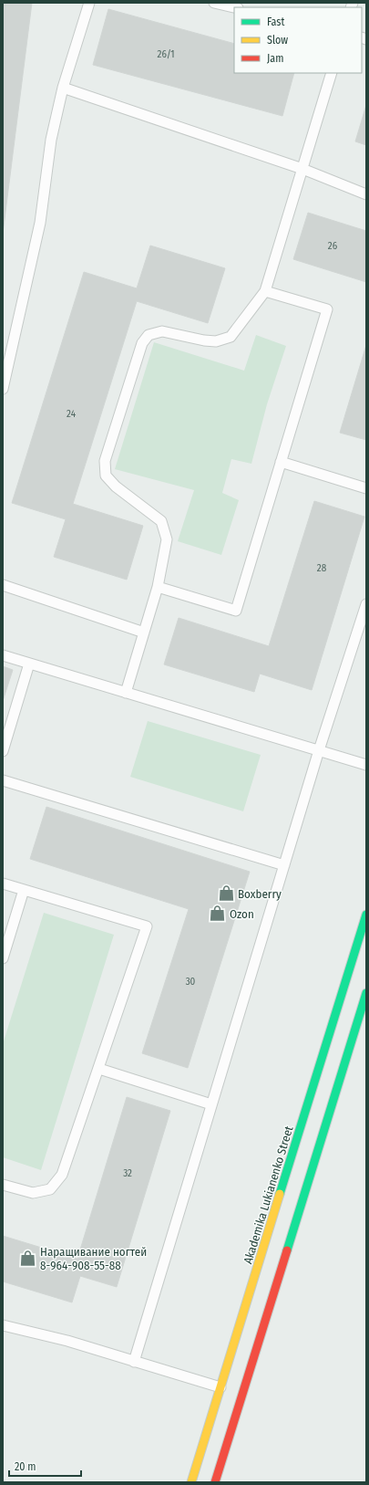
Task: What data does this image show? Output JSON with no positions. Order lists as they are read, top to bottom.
{
  "streets": {
    "highway": ["Akademika Lukianenko Street"]
  },
  "places": {
    "shop": ["Boxberry", "Ozon", "Наращивание ногтей 8-964-908-55-88"]
  },
  "house_numbers": [
    "26/1",
    "26",
    "24",
    "28",
    "30",
    "32"
  ],
  "legend": ["Fast", "Slow", "Jam"],
  "scale_bar": "20 m"
}
